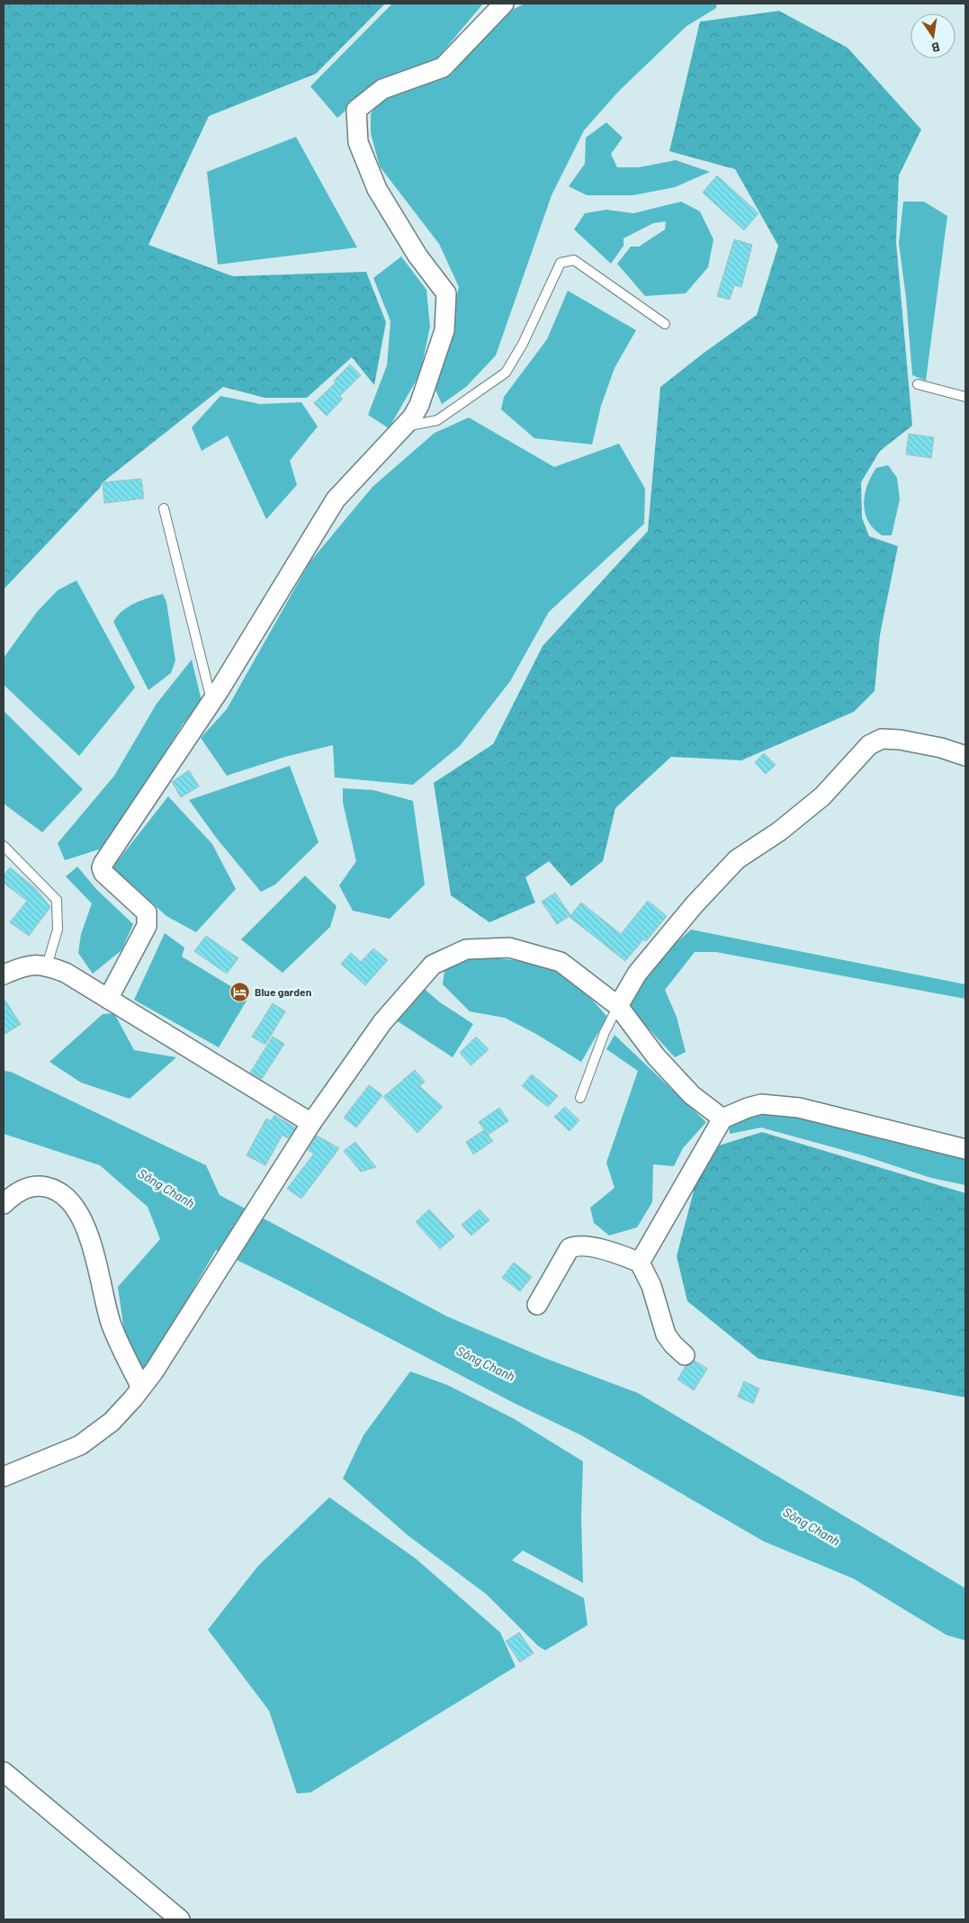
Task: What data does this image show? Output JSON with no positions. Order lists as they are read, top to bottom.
{
  "water": ["Sông Chanh"],
  "places": {
    "hotel": ["Blue garden"]
  },
  "north": "bottom"
}
